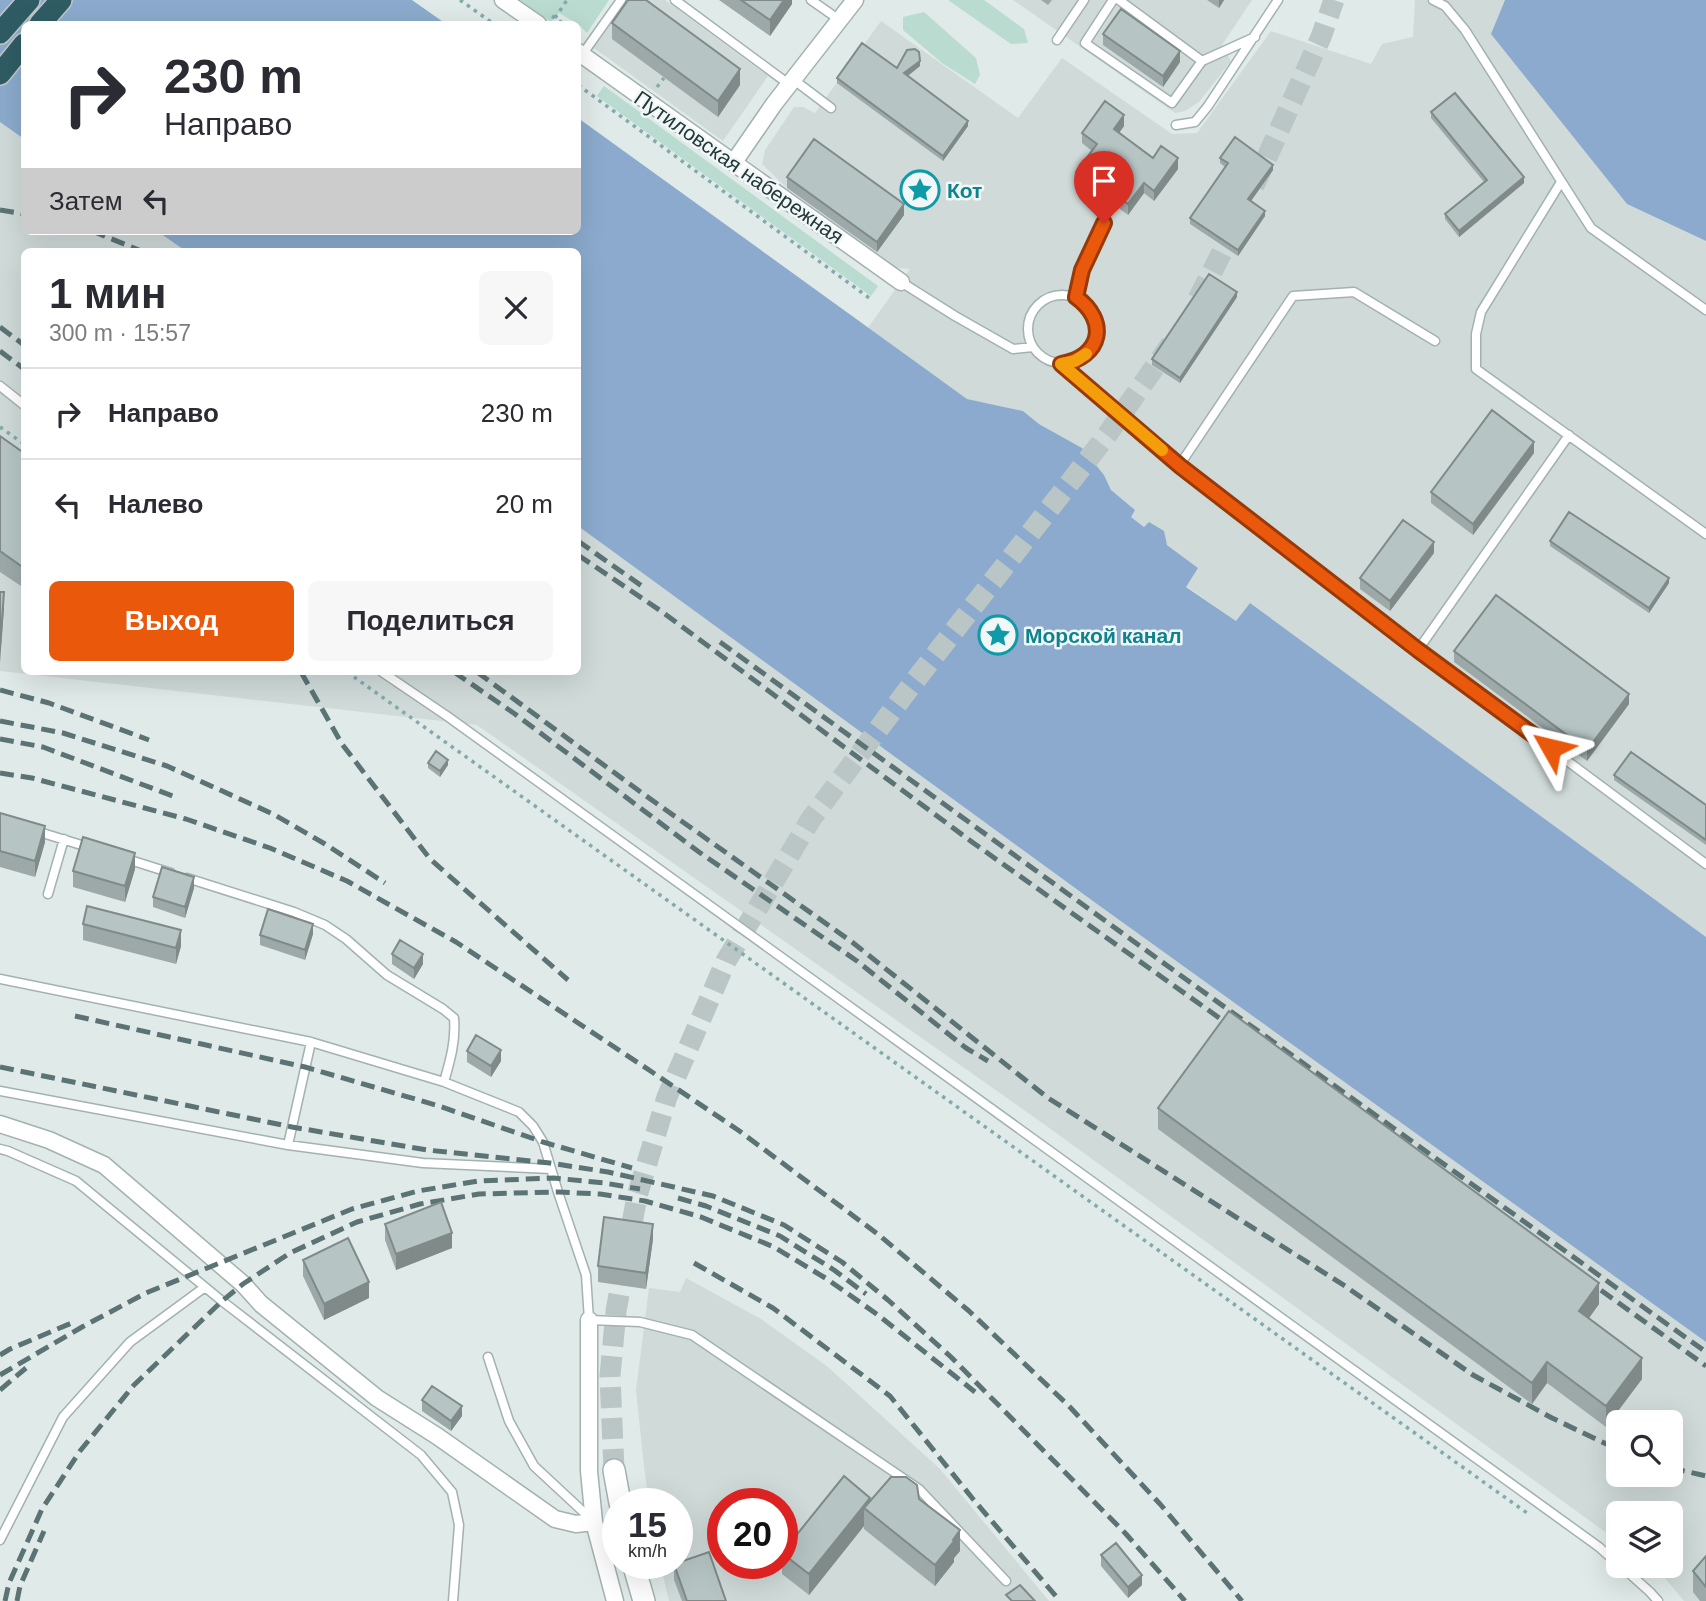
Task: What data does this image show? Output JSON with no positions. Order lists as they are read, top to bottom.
{
  "streets": {
    "street": ["Путиловская набережная"]
  },
  "places": {
    "place": ["Кот", "Морской канал"]
  },
  "page": {
    "turn": ["230 m", "Направо"],
    "then": "Затем",
    "heading": ["1 мин", "300 m · 15:57"],
    "list": [
      {
        "name": "Направо",
        "value": "230 m"
      },
      {
        "name": "Налево",
        "value": "20 m"
      }
    ],
    "buttons": ["Выход", "Поделиться"],
    "speed": "15 km/h",
    "limit": "20"
  }
}
